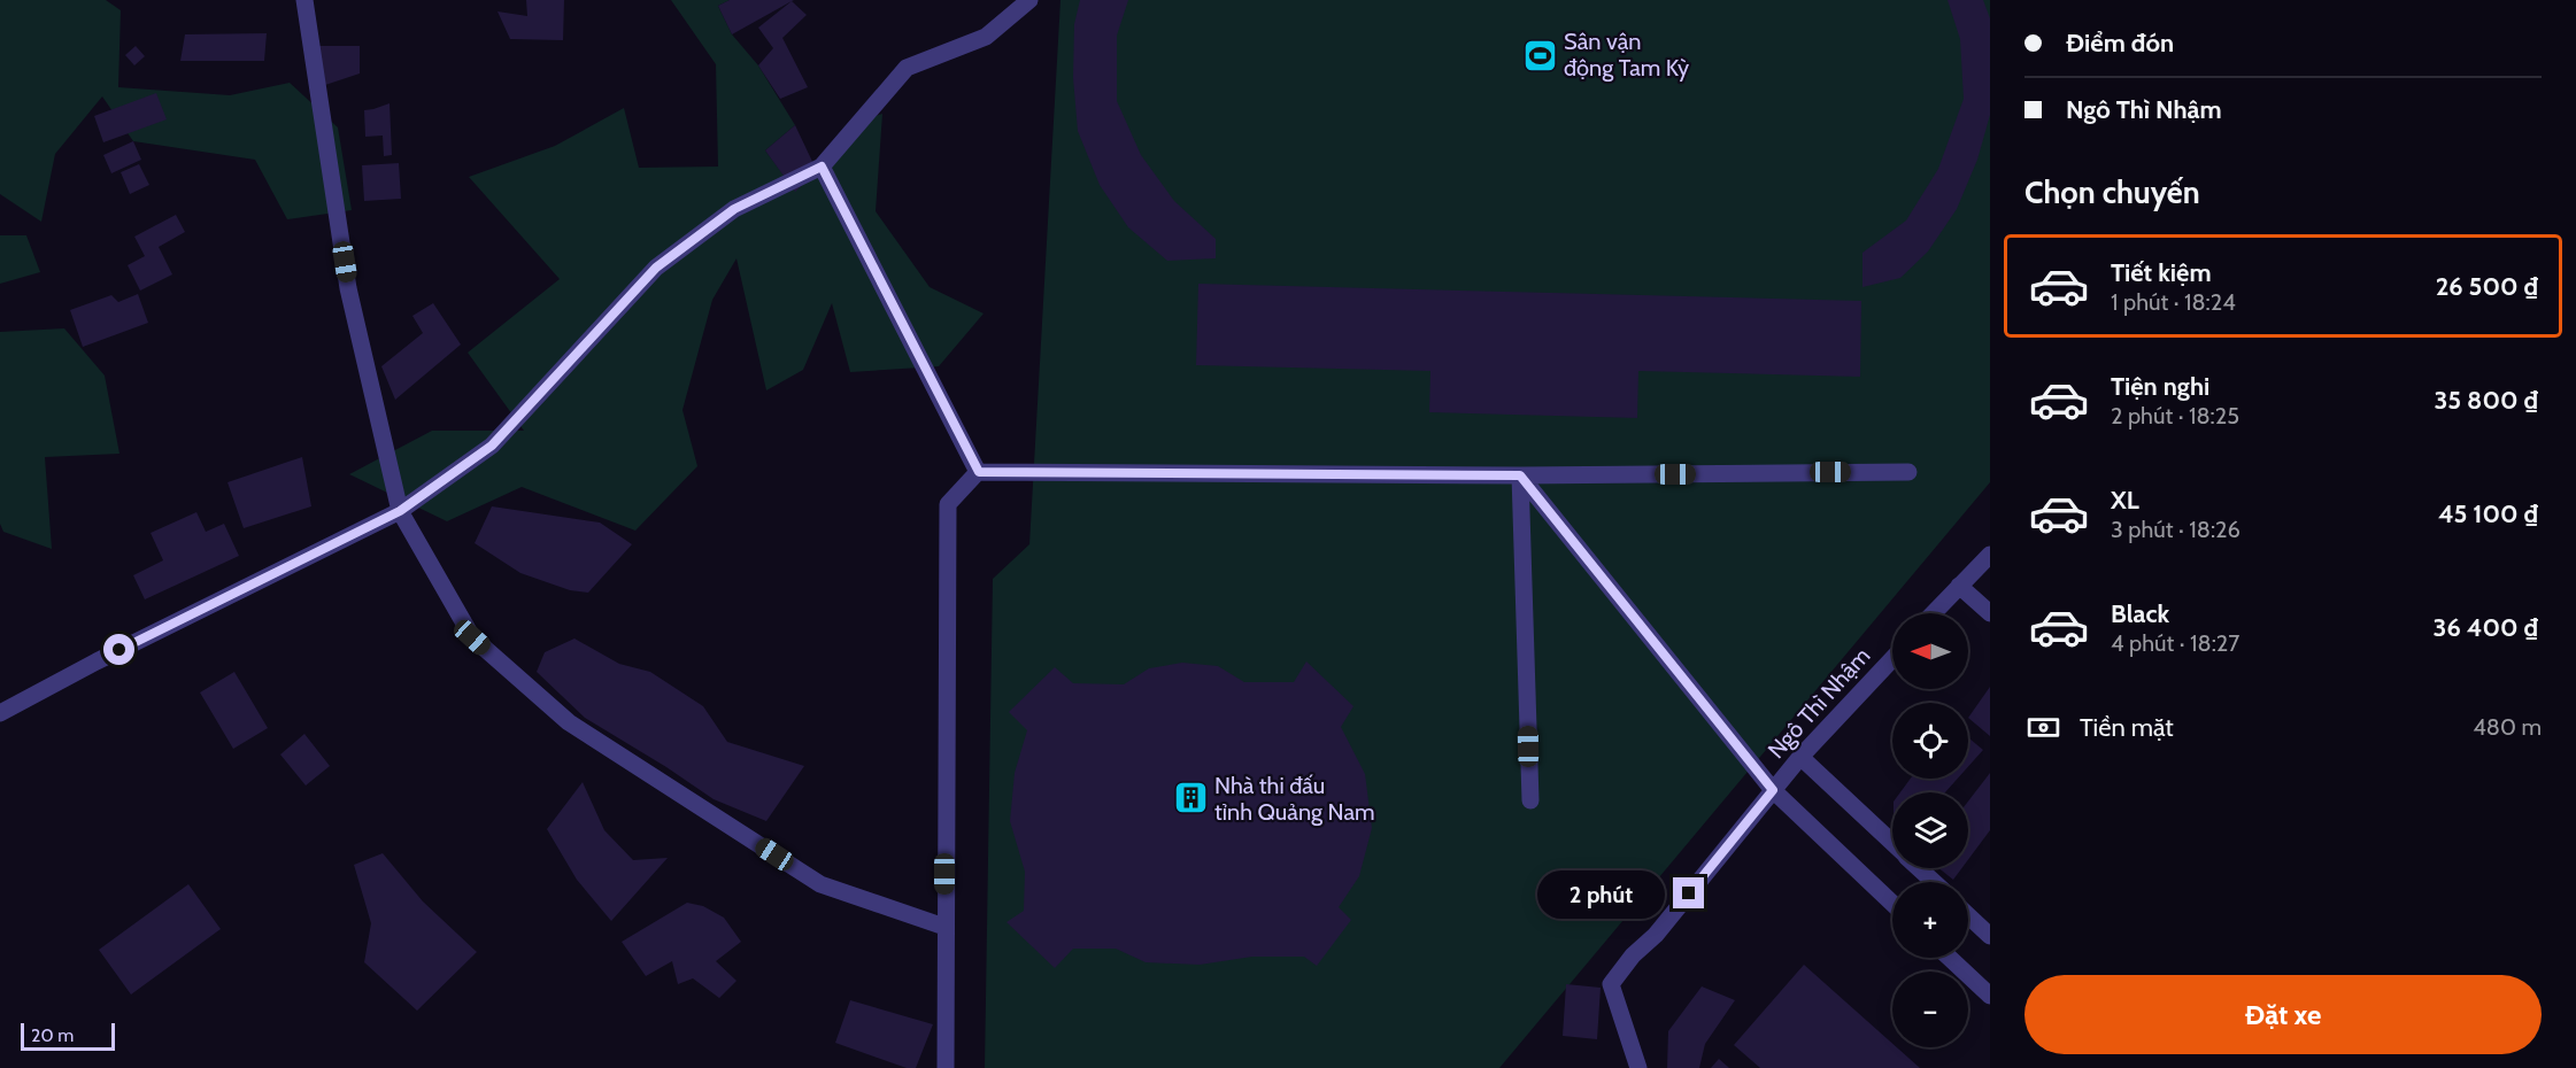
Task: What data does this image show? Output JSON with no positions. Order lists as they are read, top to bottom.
{
  "streets": {
    "street": ["Ngô Thì Nhậm"]
  },
  "places": {
    "sports": ["Sân vận động Tam Kỳ"],
    "building": ["Nhà thi đấu tỉnh Quảng Nam"]
  },
  "scale_bar": "20 m",
  "north": "left",
  "page": {
    "banner": ["Điểm đón", "Ngô Thì Nhậm"],
    "heading": "Chọn chuyến",
    "list": [
      {
        "name": "Tiết kiệm",
        "note": "1 phút · 18:24",
        "value": "26 500 ₫"
      },
      {
        "name": "Tiện nghi",
        "note": "2 phút · 18:25",
        "value": "35 800 ₫"
      },
      {
        "name": "XL",
        "note": "3 phút · 18:26",
        "value": "45 100 ₫"
      },
      {
        "name": "Black",
        "note": "4 phút · 18:27",
        "value": "36 400 ₫"
      }
    ],
    "map_buttons": ["+", "−"],
    "pay": ["Tiền mặt", "480 m"],
    "bubble": "2 phút",
    "buttons": "Đặt xe",
    "scale": "20 m"
  }
}
